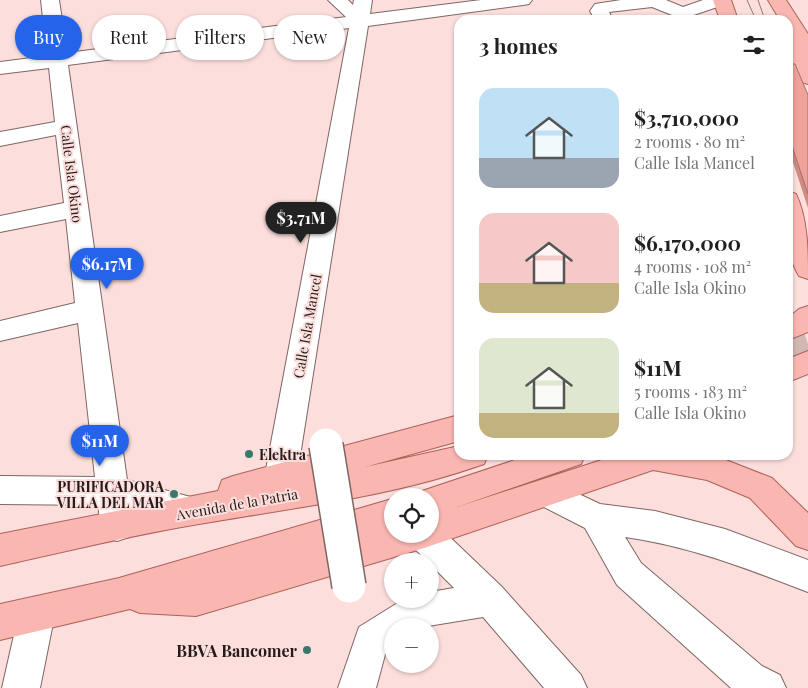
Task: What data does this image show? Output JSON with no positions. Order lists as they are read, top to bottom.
{
  "streets": {
    "main road": ["Avenida de la Patria"],
    "street": ["Calle Isla Okino", "Calle Isla Mancel"]
  },
  "crossings": [
    ["Calle Isla Okino", "Avenida de la Patria"]
  ],
  "places": ["Elektra", "PURIFICADORA VILLA DEL MAR", "BBVA Bancomer"],
  "page": {
    "chip": [
      "Buy",
      "Rent",
      "Filters",
      "New"
    ],
    "heading": "3 homes",
    "list": [
      {
        "name": "$3,710,000",
        "note": "2 rooms · 80 m² · Calle Isla Mancel"
      },
      {
        "name": "$6,170,000",
        "note": "4 rooms · 108 m² · Calle Isla Okino"
      },
      {
        "name": "$11M",
        "note": "5 rooms · 183 m² · Calle Isla Okino"
      }
    ],
    "price": ["$3.71M", "$6.17M", "$11M"],
    "map_buttons": ["+", "−"]
  }
}
